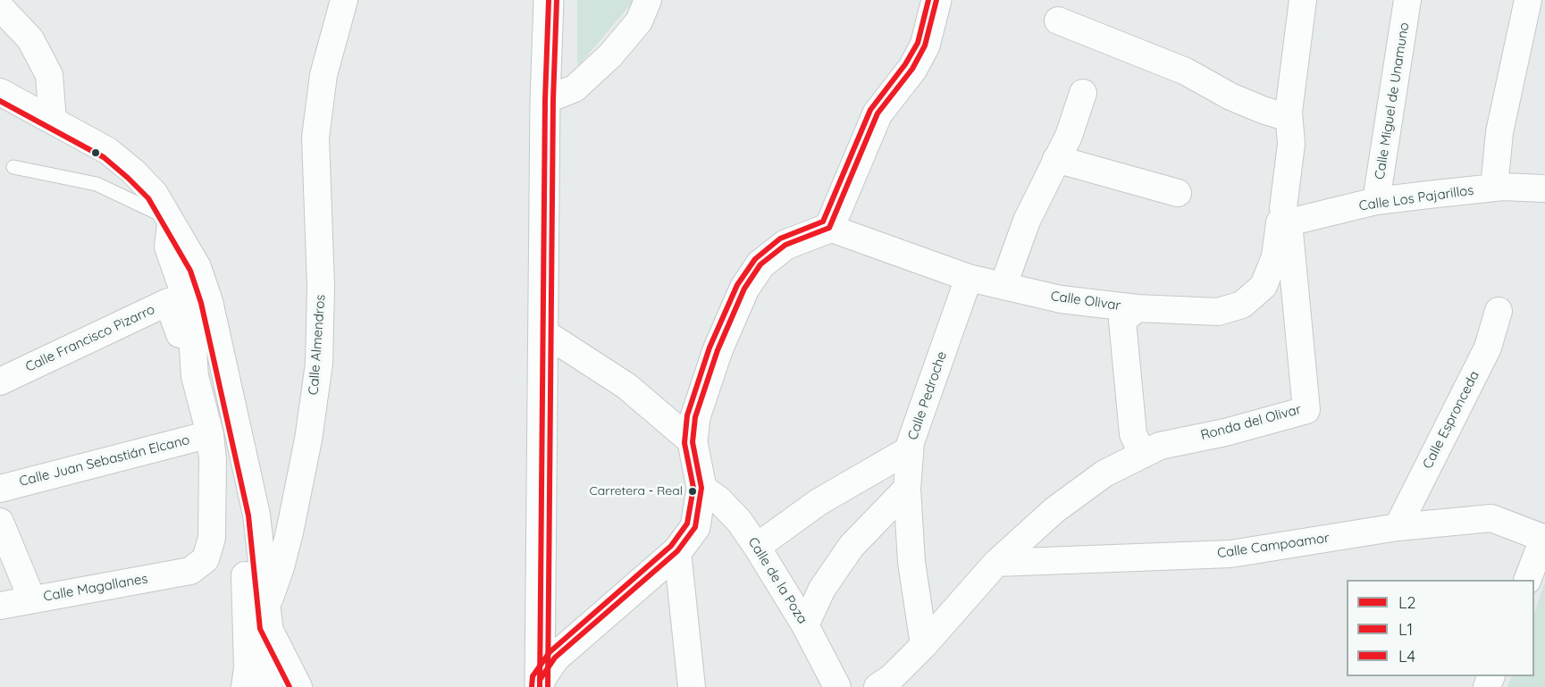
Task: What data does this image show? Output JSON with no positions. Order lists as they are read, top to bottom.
{
  "streets": {
    "street": [
      "Calle Miguel de Unamuno",
      "Calle Los Pajarillos",
      "Calle Olivar",
      "Calle Francisco Pizarro",
      "Calle Almendros",
      "Calle Pedroche",
      "Calle Espronceda",
      "Ronda del Olivar",
      "Calle Juan Sebastián Elcano",
      "Calle Campoamor",
      "Calle de la Poza",
      "Calle Magallanes"
    ]
  },
  "crossings": [
    ["Calle Miguel de Unamuno", "Calle Los Pajarillos"],
    ["Calle Los Pajarillos", "Calle Olivar"],
    ["Calle Los Pajarillos", "Ronda del Olivar"],
    ["Calle Olivar", "Calle Pedroche"],
    ["Calle Olivar", "Ronda del Olivar"],
    ["Calle Pedroche", "Ronda del Olivar"],
    ["Calle Espronceda", "Calle Campoamor"],
    ["Ronda del Olivar", "Calle Campoamor"],
    ["Calle Juan Sebastián Elcano", "Calle Magallanes"]
  ],
  "places": ["Carretera - Real"],
  "lines": ["transit line L2", "transit line L1", "transit line L4"],
  "legend": ["L2", "L1", "L4"]
}
